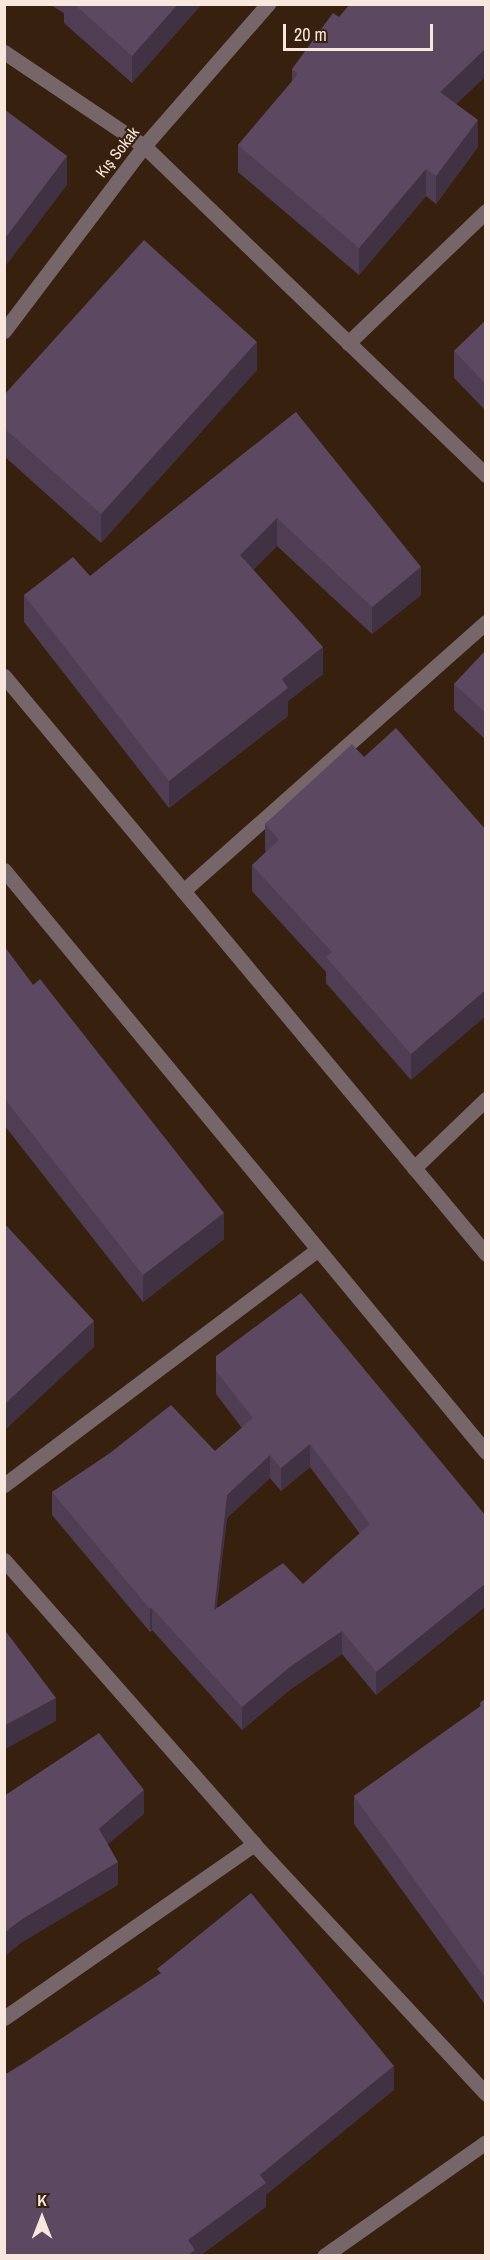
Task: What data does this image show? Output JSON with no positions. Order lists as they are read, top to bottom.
{
  "streets": {
    "street": ["Kış Sokak"]
  },
  "scale_bar": "20 m",
  "north": "top"
}
